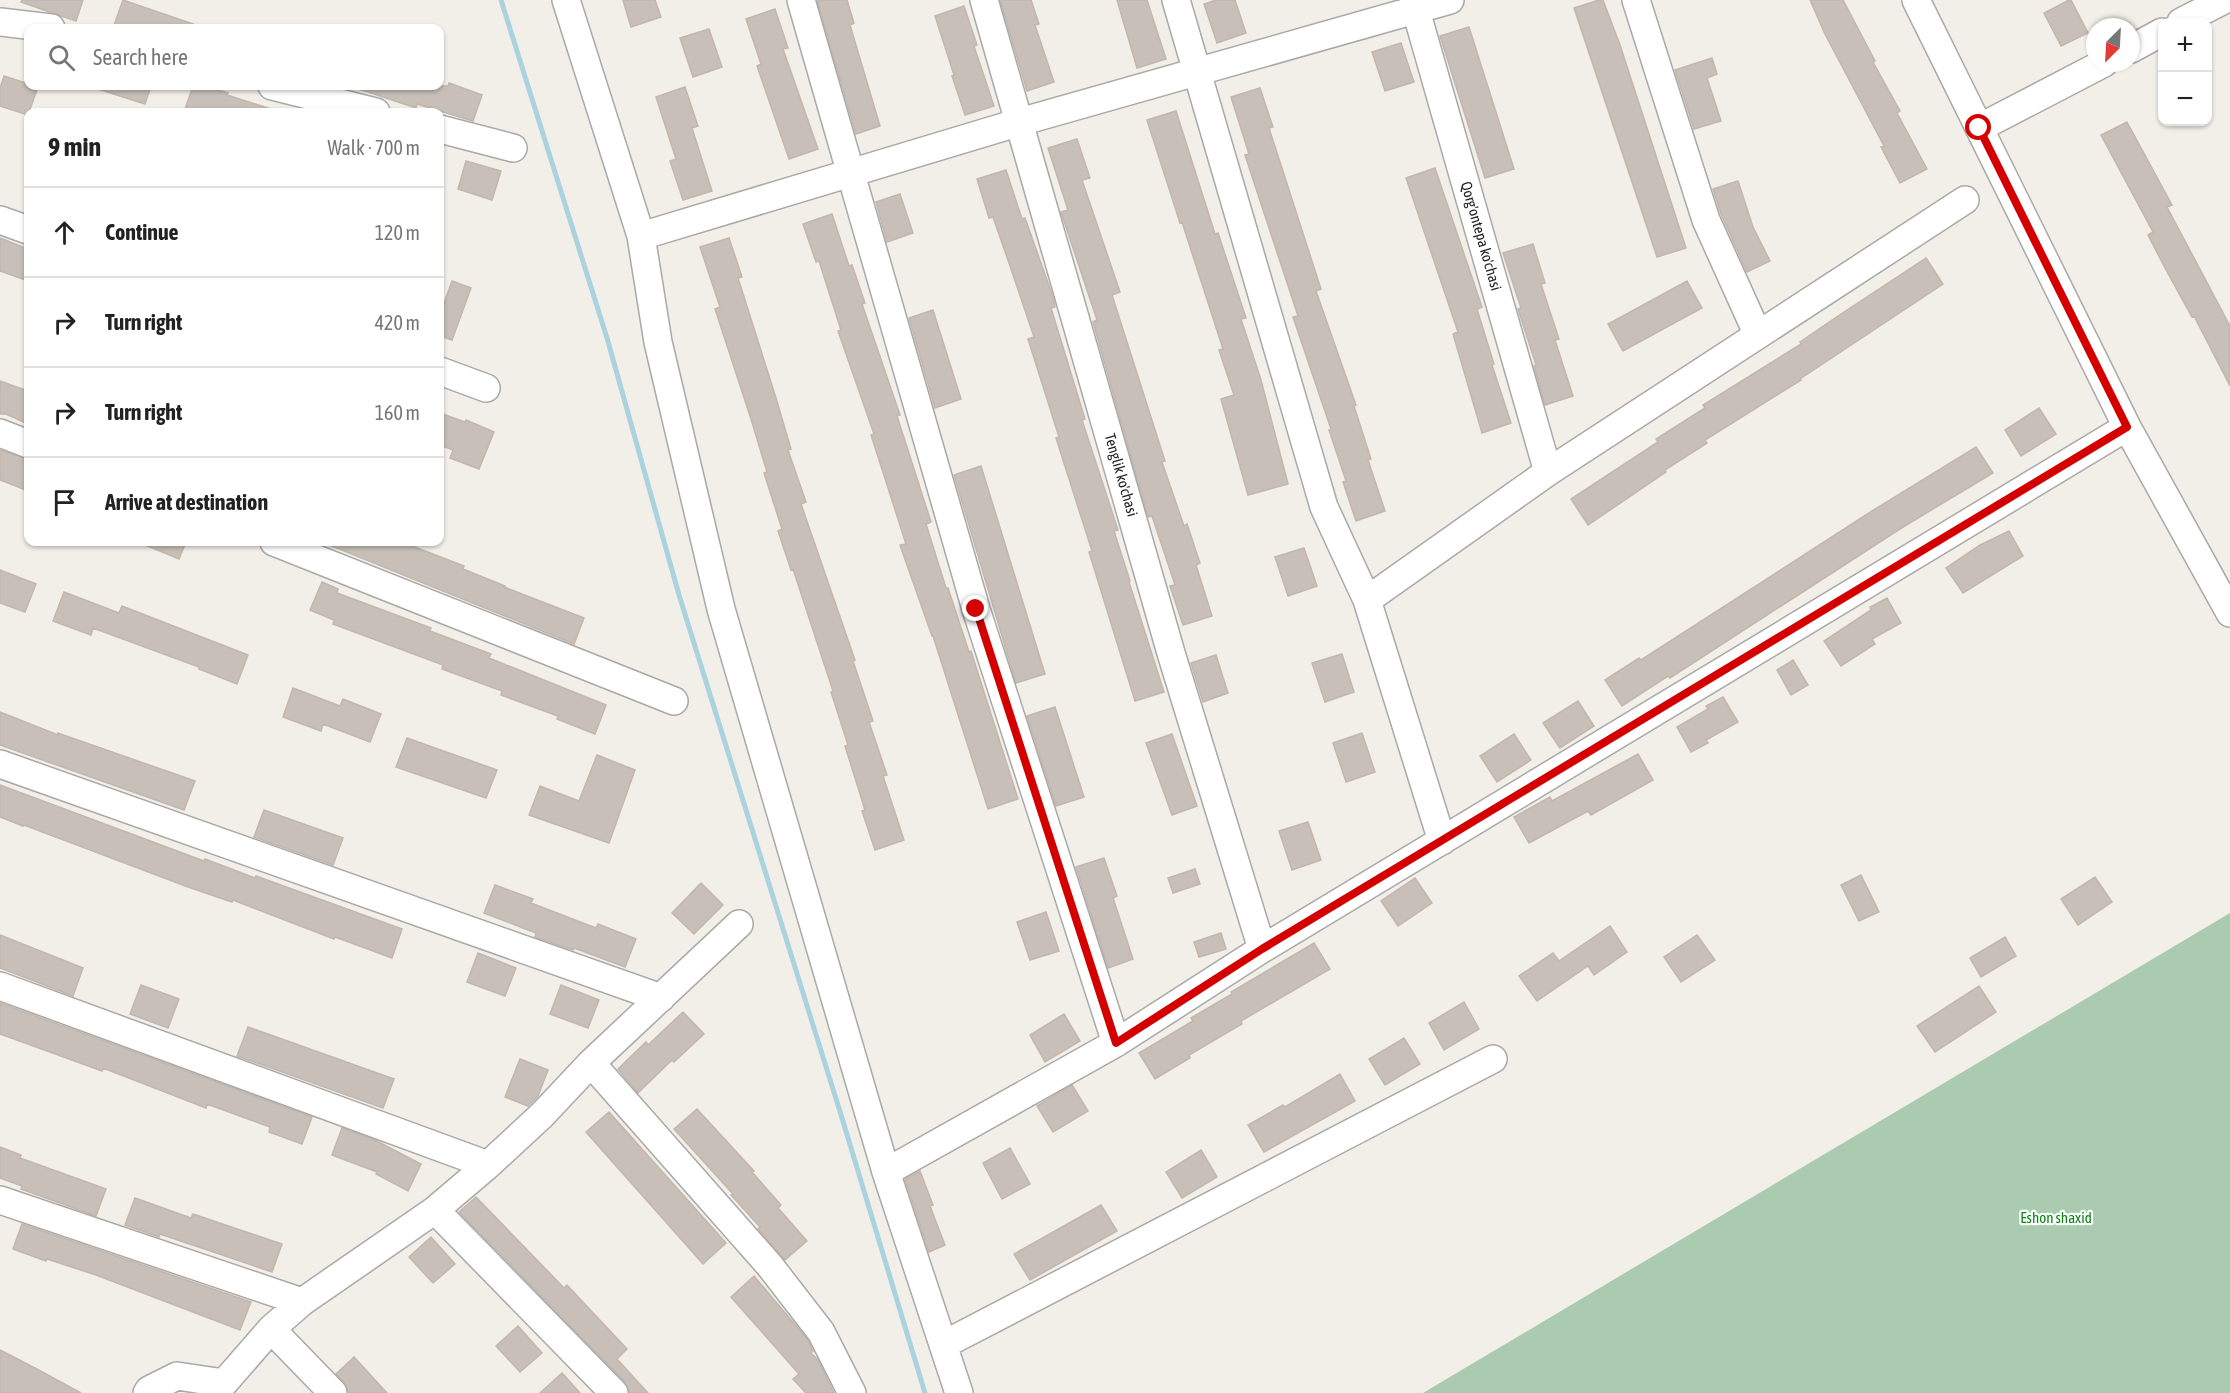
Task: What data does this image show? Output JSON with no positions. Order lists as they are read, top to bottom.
{
  "streets": {
    "street": ["Qorg'ontepa ko'chasi", "Tenglik ko'chasi"]
  },
  "parks": ["Eshon shaxid"],
  "north": "bottom left",
  "page": {
    "map_buttons": ["+", "−"],
    "search": "Search here",
    "heading": ["9 min", "Walk · 700 m"],
    "list": [
      ["Continue", "120 m"],
      ["Turn right", "420 m"],
      ["Turn right", "160 m"],
      "Arrive at destination"
    ]
  }
}
